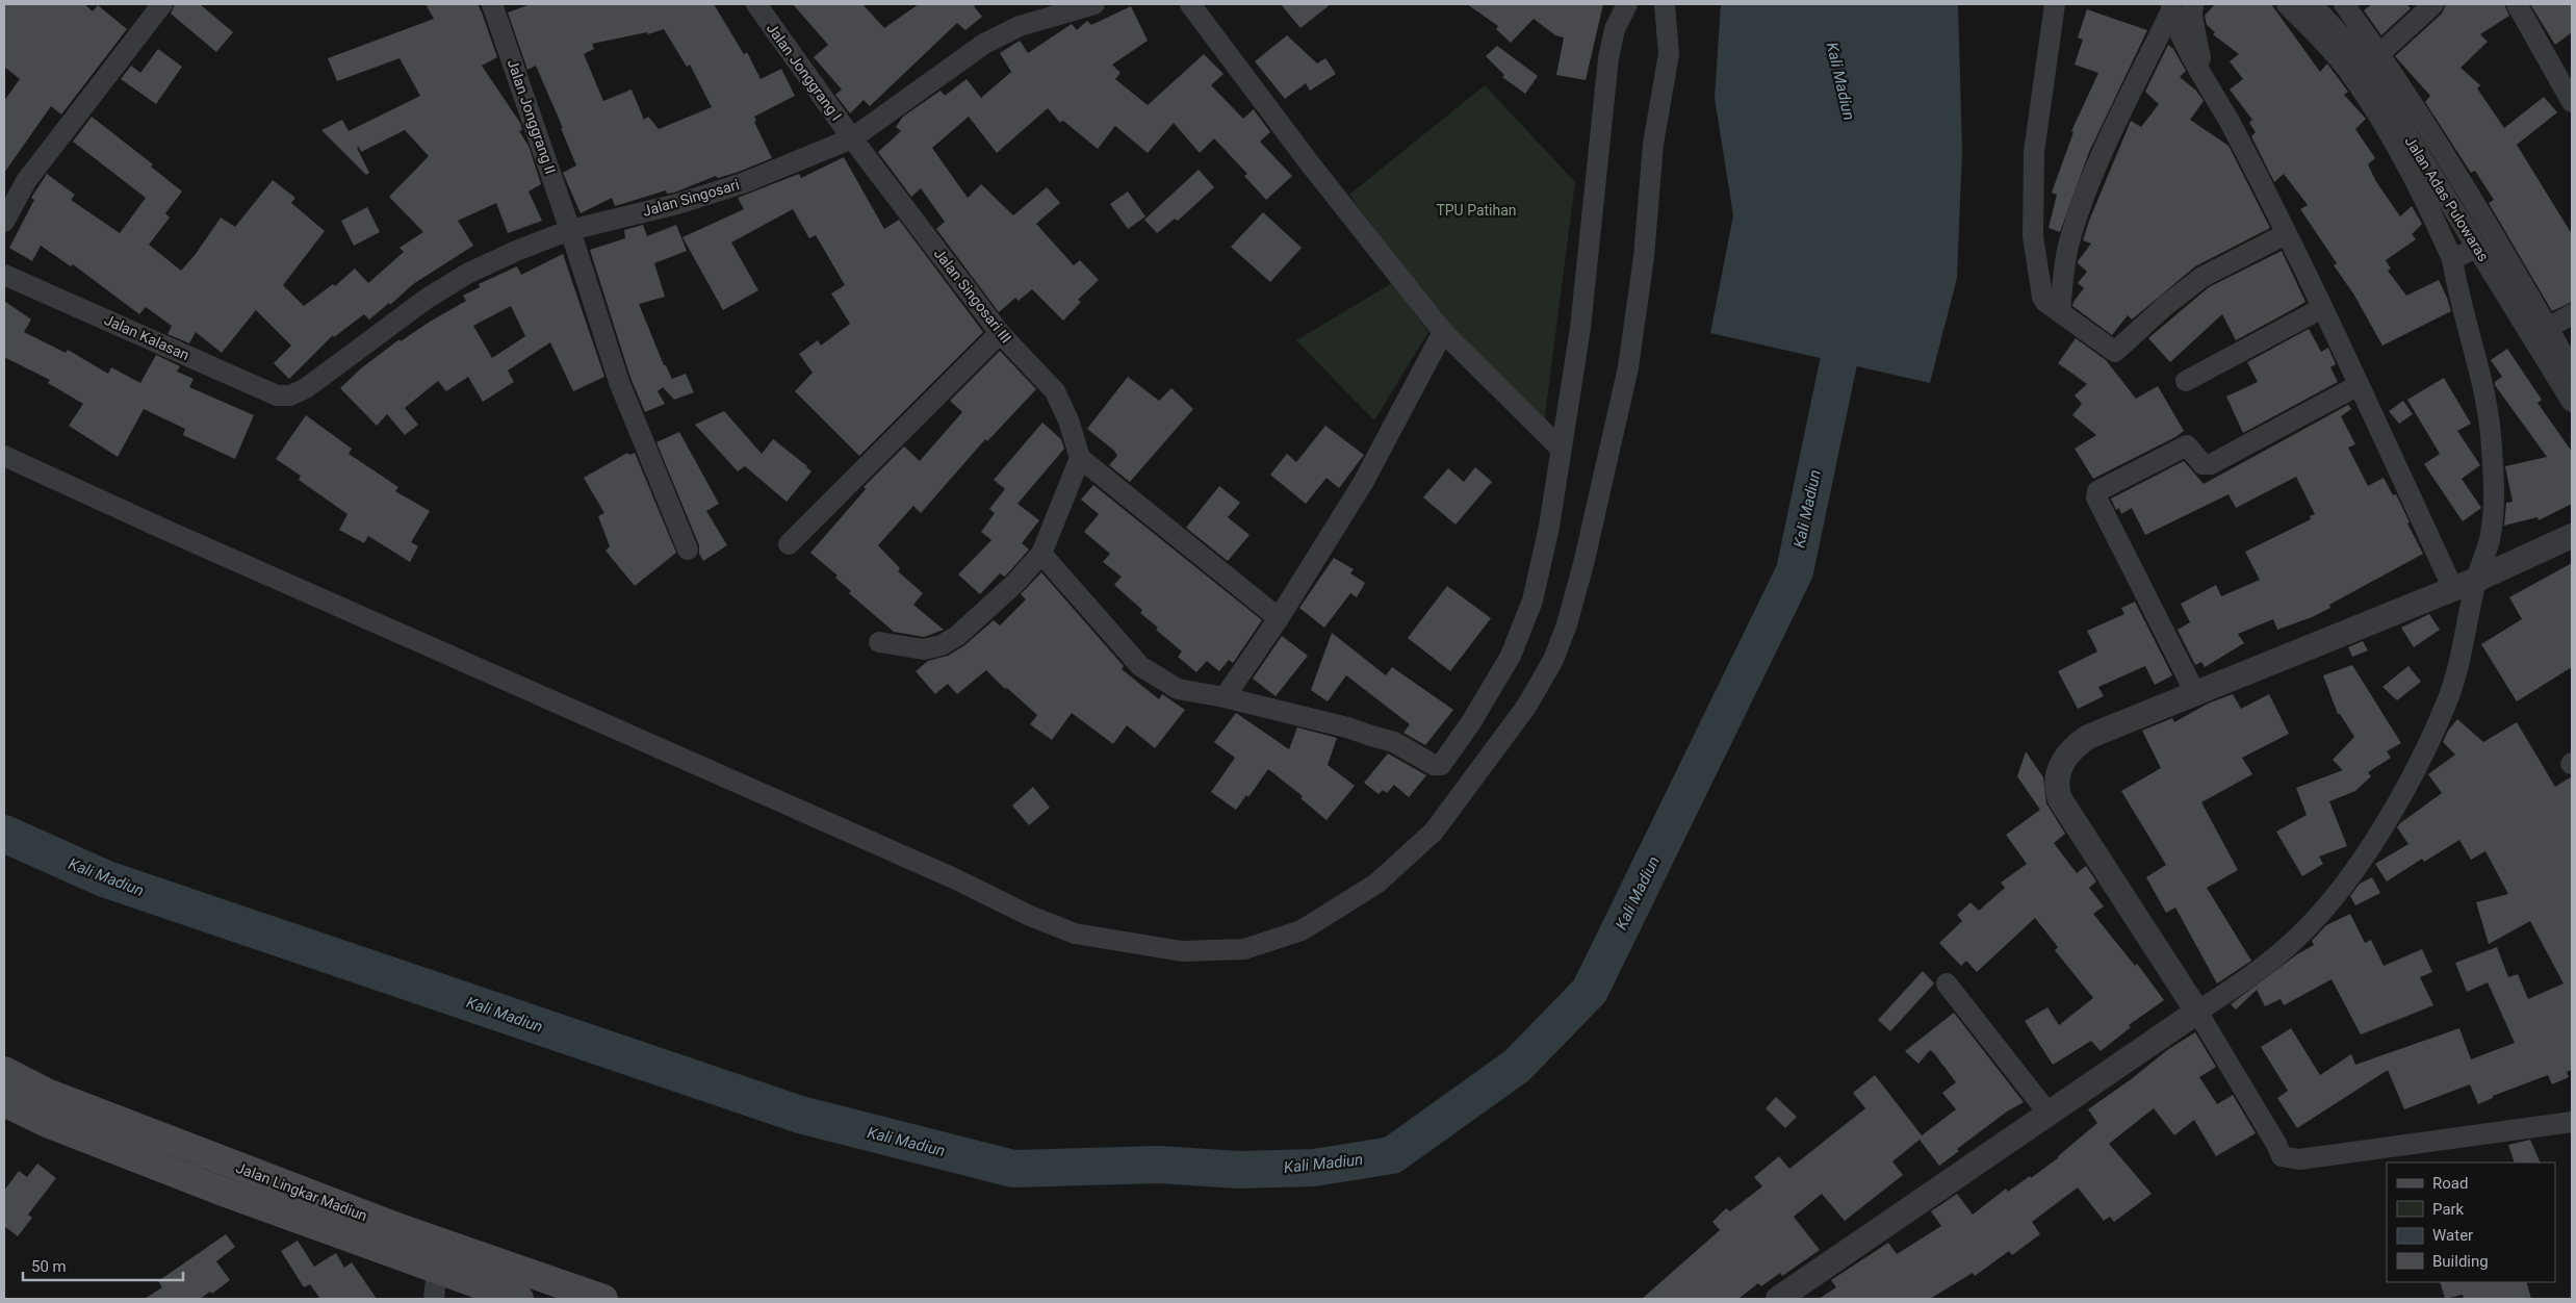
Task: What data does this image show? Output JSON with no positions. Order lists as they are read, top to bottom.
{
  "streets": {
    "main road": ["Jalan Lingkar Madiun"],
    "street": [
      "Jalan Jonggrang I",
      "Jalan Jonggrang II",
      "Jalan Singosari",
      "Jalan Adas Pulowaras",
      "Jalan Singosari III",
      "Jalan Kalasan"
    ]
  },
  "crossings": [
    ["Jalan Jonggrang I", "Jalan Singosari"],
    ["Jalan Jonggrang I", "Jalan Singosari III"],
    ["Jalan Jonggrang II", "Jalan Singosari"],
    ["Jalan Singosari", "Jalan Singosari III"],
    ["Jalan Singosari", "Jalan Kalasan"]
  ],
  "water": ["Kali Madiun"],
  "parks": ["TPU Patihan"],
  "legend": [
    "Road",
    "Park",
    "Water",
    "Building"
  ],
  "scale_bar": "50 m"
}
